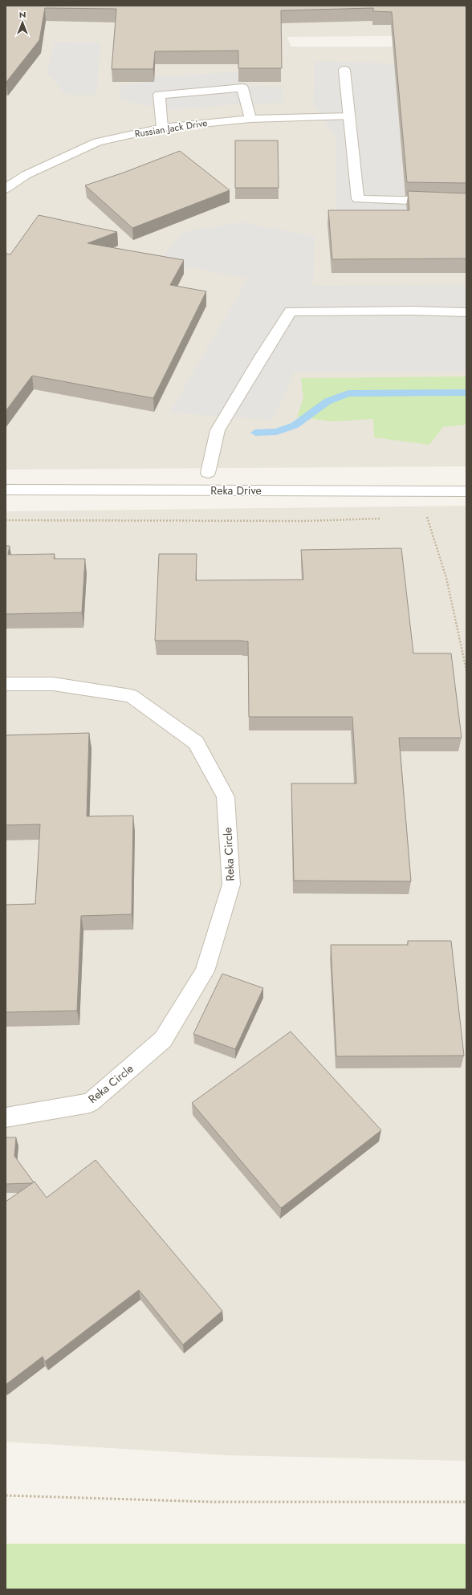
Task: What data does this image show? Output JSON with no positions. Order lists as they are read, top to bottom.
{
  "streets": {
    "street": ["Russian Jack Drive", "Reka Drive", "Reka Circle"]
  },
  "north": "top"
}
